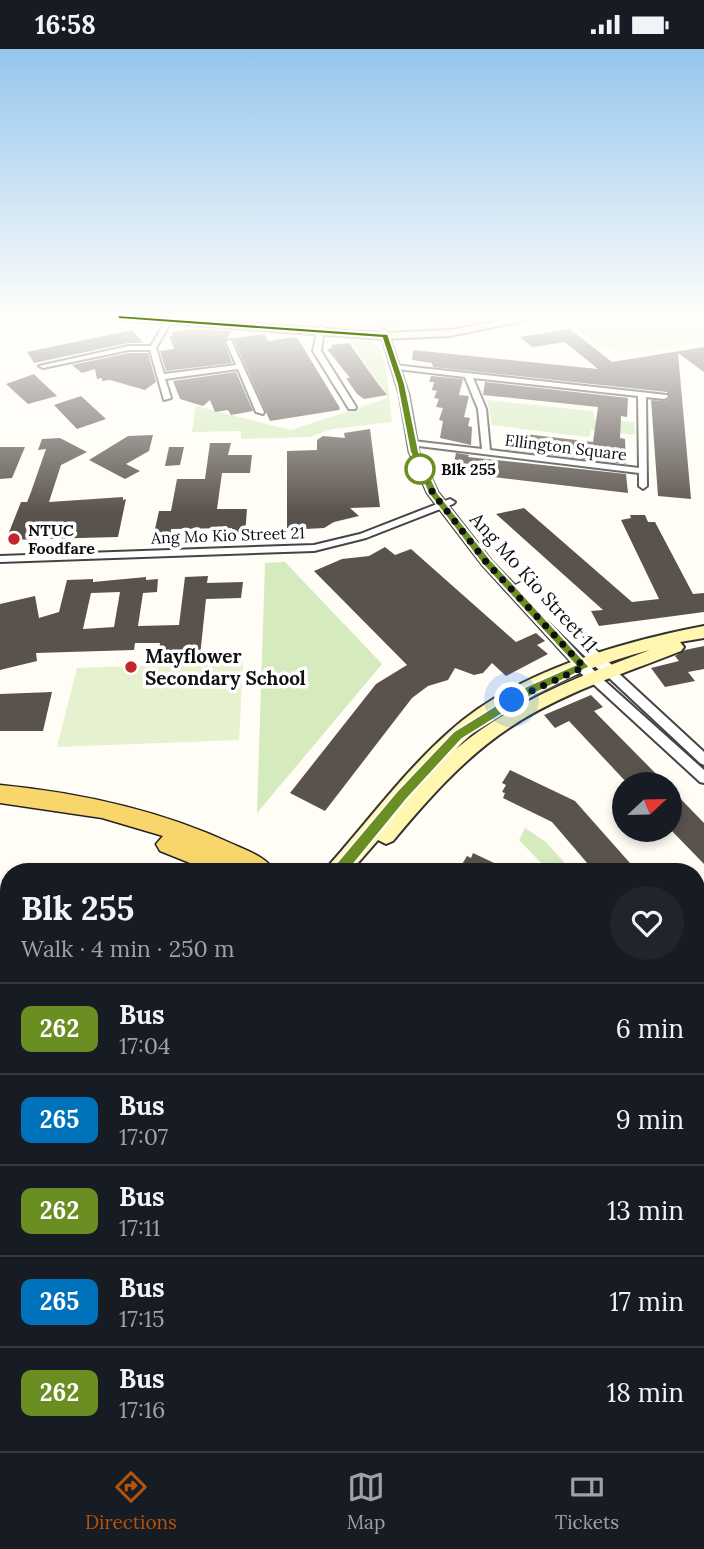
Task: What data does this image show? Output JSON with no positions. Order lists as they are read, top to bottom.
{
  "streets": {
    "street": ["Ellington Square", "Ang Mo Kio Street 21", "Ang Mo Kio Street 11"]
  },
  "crossings": [
    ["Ellington Square", "Ang Mo Kio Street 11"],
    ["Ang Mo Kio Street 21", "Ang Mo Kio Street 11"]
  ],
  "places": ["Blk 255", "NTUC Foodfare", "Mayflower Secondary School"],
  "lines": ["bus line 262"],
  "north": "right",
  "page": {
    "status": "16:58",
    "heading": ["Blk 255", "Walk · 4 min · 250 m"],
    "list": [
      {
        "mark": "262",
        "name": "Bus",
        "note": "17:04",
        "value": "6 min"
      },
      {
        "mark": "265",
        "name": "Bus",
        "note": "17:07",
        "value": "9 min"
      },
      {
        "mark": "262",
        "name": "Bus",
        "note": "17:11",
        "value": "13 min"
      },
      {
        "mark": "265",
        "name": "Bus",
        "note": "17:15",
        "value": "17 min"
      },
      {
        "mark": "262",
        "name": "Bus",
        "note": "17:16",
        "value": "18 min"
      }
    ],
    "tabs": ["Directions", "Map", "Tickets"]
  }
}
